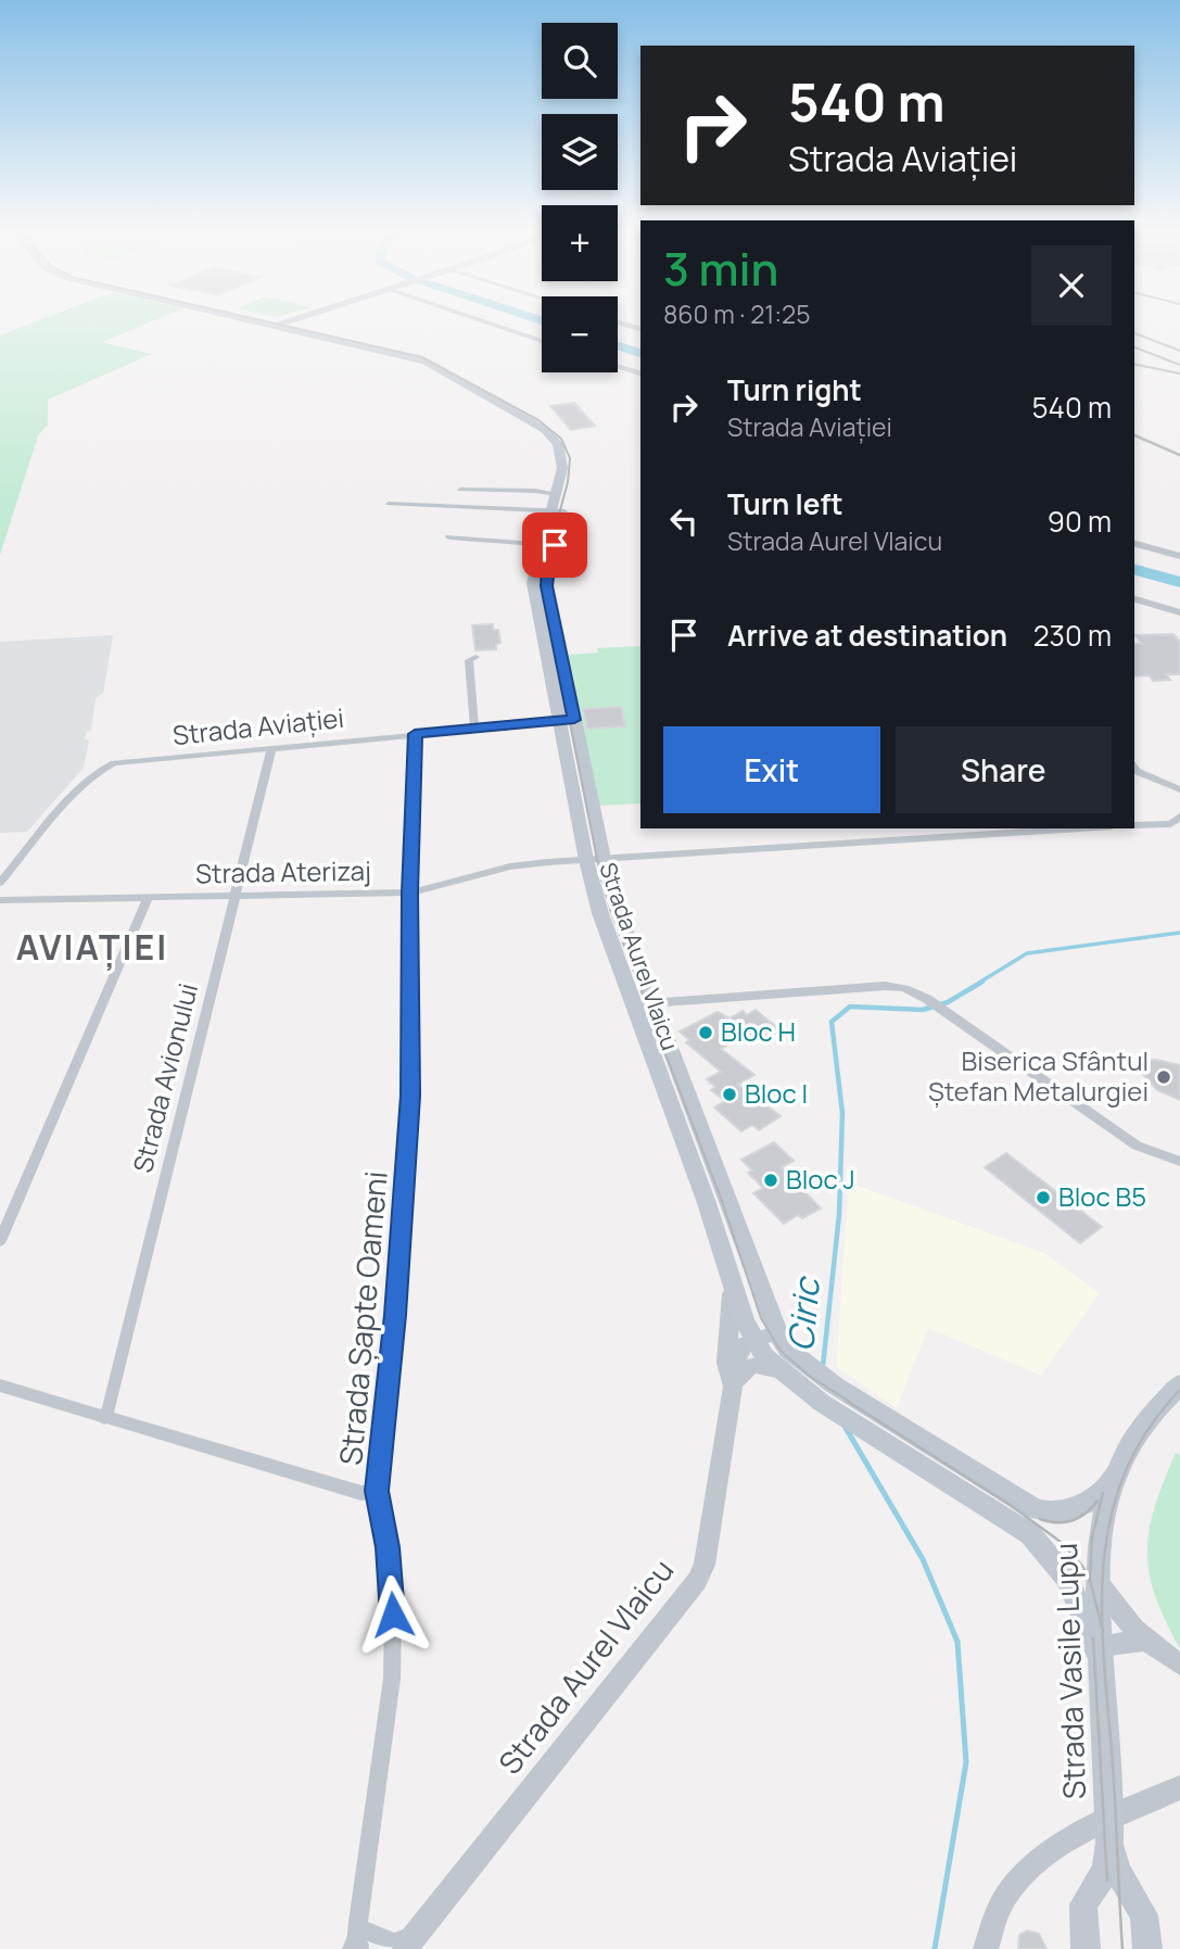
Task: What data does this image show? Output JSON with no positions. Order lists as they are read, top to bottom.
{
  "streets": {
    "main road": ["Strada Aurel Vlaicu", "Strada Vasile Lupu"],
    "street": [
      "Strada Aviației",
      "Strada Aterizaj",
      "Strada Avionului",
      "Strada Șapte Oameni"
    ]
  },
  "crossings": [
    ["Strada Aviației", "Strada Aurel Vlaicu"],
    ["Strada Aviației", "Strada Avionului"],
    ["Strada Aviației", "Strada Șapte Oameni"],
    ["Strada Aterizaj", "Strada Aurel Vlaicu"],
    ["Strada Aterizaj", "Strada Avionului"],
    ["Strada Aterizaj", "Strada Șapte Oameni"],
    ["Strada Aurel Vlaicu", "Strada Vasile Lupu"]
  ],
  "districts": ["AVIAȚIEI"],
  "water": ["Ciric"],
  "places": [
    "Bloc H",
    "Biserica Sfântul Ștefan Metalurgiei",
    "Bloc I",
    "Bloc J",
    "Bloc B5"
  ],
  "page": {
    "map_buttons": ["+", "−"],
    "turn": ["540 m", "Strada Aviației"],
    "heading": ["3 min", "860 m · 21:25"],
    "list": [
      {
        "name": "Turn right",
        "note": "Strada Aviației",
        "value": "540 m"
      },
      {
        "name": "Turn left",
        "note": "Strada Aurel Vlaicu",
        "value": "90 m"
      },
      {
        "name": "Arrive at destination",
        "value": "230 m"
      }
    ],
    "buttons": ["Exit", "Share"]
  }
}
